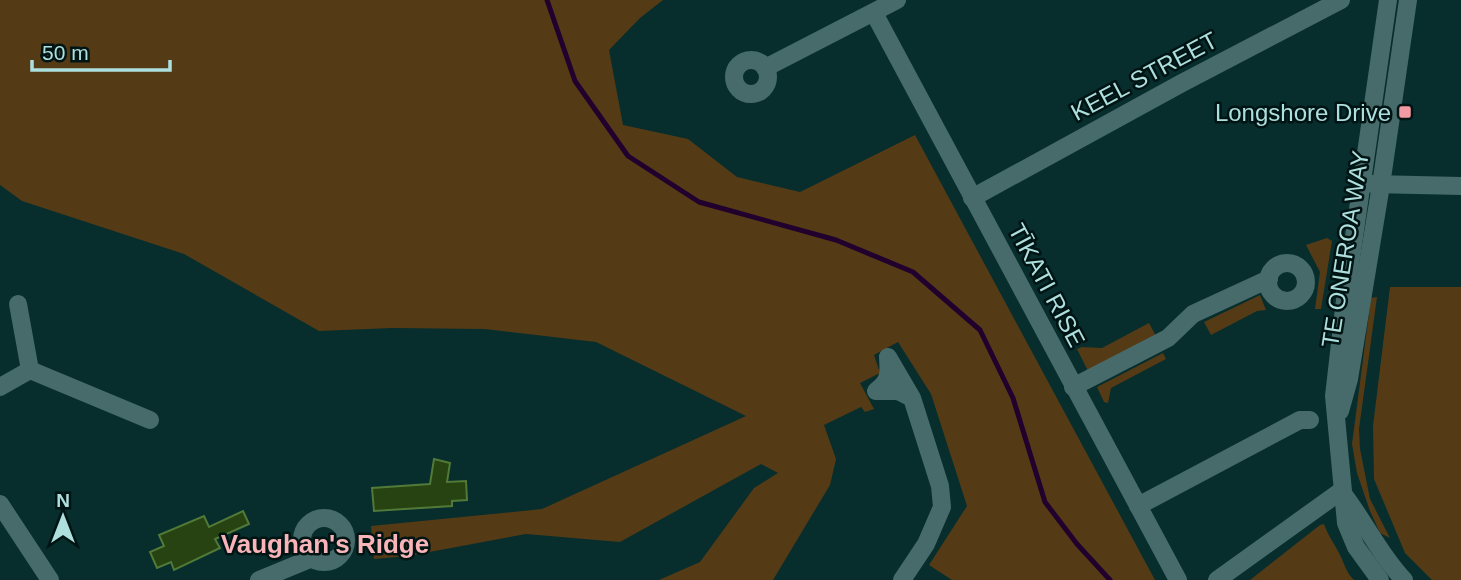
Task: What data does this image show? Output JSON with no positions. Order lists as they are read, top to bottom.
{
  "streets": {
    "street": ["KEEL STREET", "TE ONEROA WAY", "TĪKATI RISE"]
  },
  "crossings": [
    ["KEEL STREET", "TĪKATI RISE"]
  ],
  "districts": ["Vaughan's Ridge"],
  "places": {
    "transit": ["Longshore Drive"]
  },
  "scale_bar": "50 m",
  "north": "top"
}
